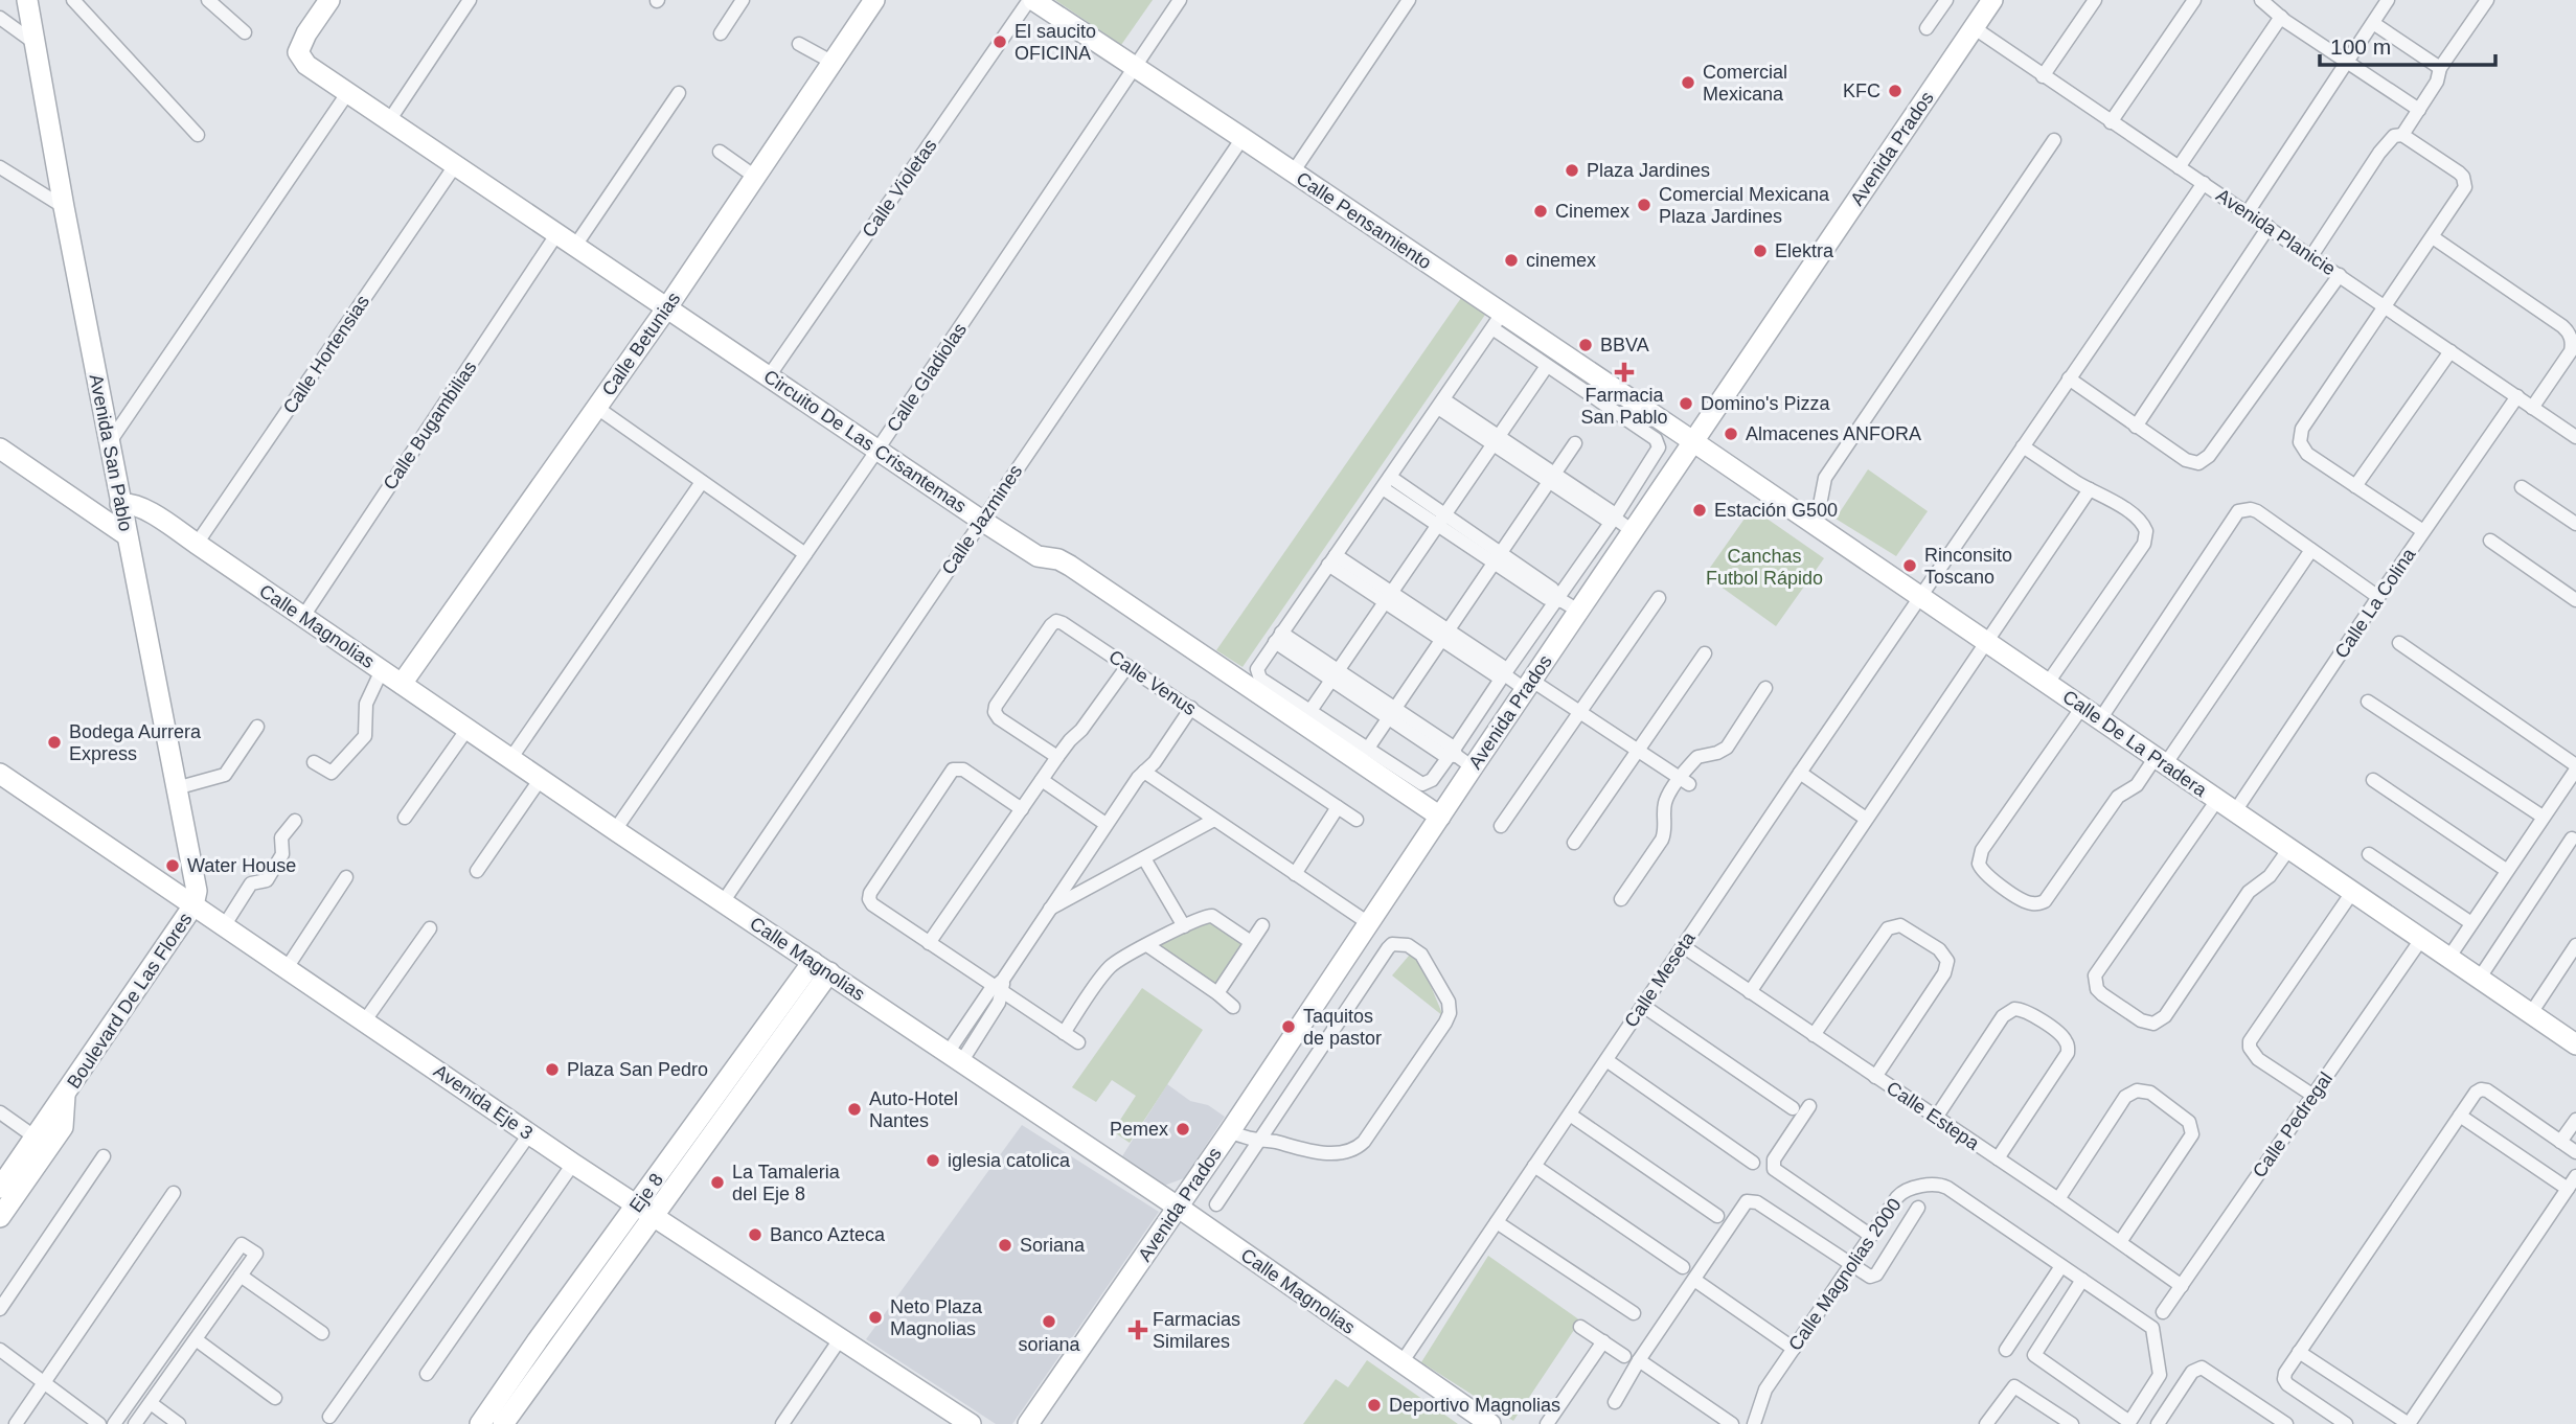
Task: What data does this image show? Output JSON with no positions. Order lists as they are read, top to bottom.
{
  "streets": {
    "main road": [
      "Avenida Prados",
      "Calle Pensamiento",
      "Calle Betunias",
      "Circuito De Las Crisantemas",
      "Avenida San Pablo",
      "Calle Magnolias",
      "Calle De La Pradera",
      "Boulevard De Las Flores",
      "Avenida Eje 3",
      "Eje 8"
    ],
    "street": [
      "Calle Violetas",
      "Avenida Planicie",
      "Calle Hortensias",
      "Calle Gladiolas",
      "Calle Bugambilias",
      "Calle Jazmines",
      "Calle La Colina",
      "Calle Venus",
      "Calle Meseta",
      "Calle Estepa",
      "Calle Pedregal",
      "Calle Magnolias 2000"
    ]
  },
  "crossings": [
    ["Avenida Prados", "Calle Pensamiento"],
    ["Avenida Prados", "Avenida Planicie"],
    ["Avenida Prados", "Circuito De Las Crisantemas"],
    ["Avenida Prados", "Calle Magnolias"],
    ["Avenida Prados", "Calle De La Pradera"],
    ["Calle Violetas", "Calle Pensamiento"],
    ["Calle Violetas", "Circuito De Las Crisantemas"],
    ["Calle Pensamiento", "Calle Gladiolas"],
    ["Calle Pensamiento", "Calle Jazmines"],
    ["Calle Pensamiento", "Calle De La Pradera"],
    ["Avenida Planicie", "Calle La Colina"],
    ["Avenida Planicie", "Calle Meseta"],
    ["Calle Betunias", "Circuito De Las Crisantemas"],
    ["Calle Betunias", "Calle Magnolias"],
    ["Calle Hortensias", "Circuito De Las Crisantemas"],
    ["Calle Hortensias", "Calle Magnolias"],
    ["Calle Gladiolas", "Circuito De Las Crisantemas"],
    ["Calle Gladiolas", "Calle Magnolias"],
    ["Calle Bugambilias", "Circuito De Las Crisantemas"],
    ["Calle Bugambilias", "Calle Magnolias"],
    ["Circuito De Las Crisantemas", "Calle Jazmines"],
    ["Avenida San Pablo", "Calle Magnolias"],
    ["Avenida San Pablo", "Boulevard De Las Flores"],
    ["Avenida San Pablo", "Avenida Eje 3"],
    ["Calle Jazmines", "Calle Magnolias"],
    ["Calle La Colina", "Calle De La Pradera"],
    ["Calle Magnolias", "Calle Meseta"],
    ["Calle Magnolias", "Eje 8"],
    ["Calle De La Pradera", "Calle Meseta"],
    ["Calle De La Pradera", "Calle Pedregal"],
    ["Calle Meseta", "Calle Estepa"],
    ["Boulevard De Las Flores", "Avenida Eje 3"],
    ["Avenida Eje 3", "Eje 8"],
    ["Calle Estepa", "Calle Pedregal"]
  ],
  "parks": ["Canchas Futbol Rápido"],
  "places": {
    "other": [
      "El saucito OFICINA",
      "Comercial Mexicana",
      "KFC",
      "Plaza Jardines",
      "Comercial Mexicana Plaza Jardines",
      "Cinemex",
      "Elektra",
      "cinemex",
      "BBVA",
      "Domino's Pizza",
      "Almacenes ANFORA",
      "Estación G500",
      "Rinconsito Toscano",
      "Bodega Aurrera Express",
      "Water House",
      "Taquitos de pastor",
      "Plaza San Pedro",
      "Auto-Hotel Nantes",
      "Pemex",
      "iglesia catolica",
      "La Tamaleria del Eje 8",
      "Banco Azteca",
      "Soriana",
      "Neto Plaza Magnolias",
      "soriana",
      "Deportivo Magnolias"
    ],
    "health": ["Farmacia San Pablo", "Farmacias Similares"]
  },
  "scale_bar": "100 m"
}
